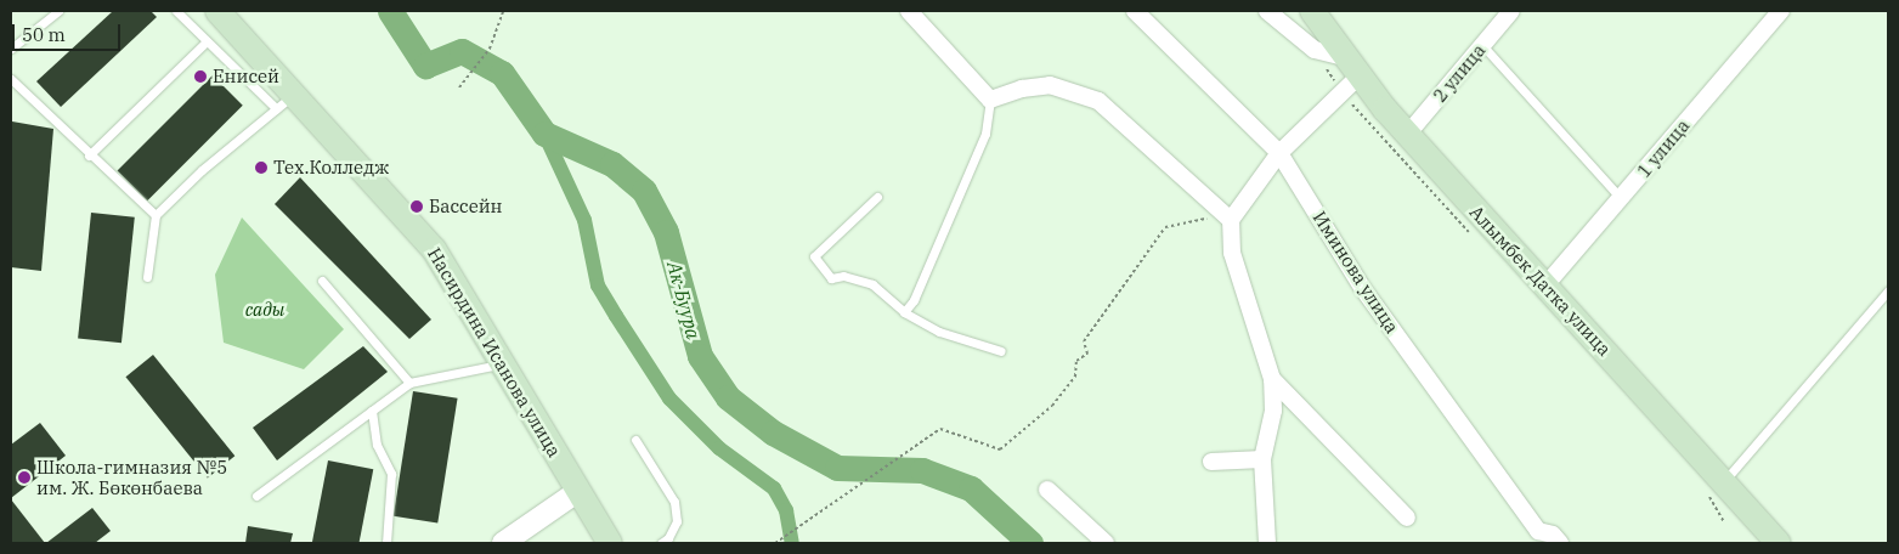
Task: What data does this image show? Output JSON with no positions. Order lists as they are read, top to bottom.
{
  "streets": {
    "main road": ["Алымбек Датка улица", "Насирдина Исанова улица"],
    "street": ["2 улица", "1 улица", "Иминова улица"]
  },
  "crossings": [
    ["2 улица", "Алымбек Датка улица"],
    ["1 улица", "Алымбек Датка улица"]
  ],
  "water": ["Ак-Буура"],
  "parks": ["сады"],
  "places": [
    "Енисей",
    "Тех.Колледж",
    "Бассейн",
    "Школа-гимназия №5 им. Ж. Бөкөнбаева"
  ],
  "scale_bar": "50 m"
}
